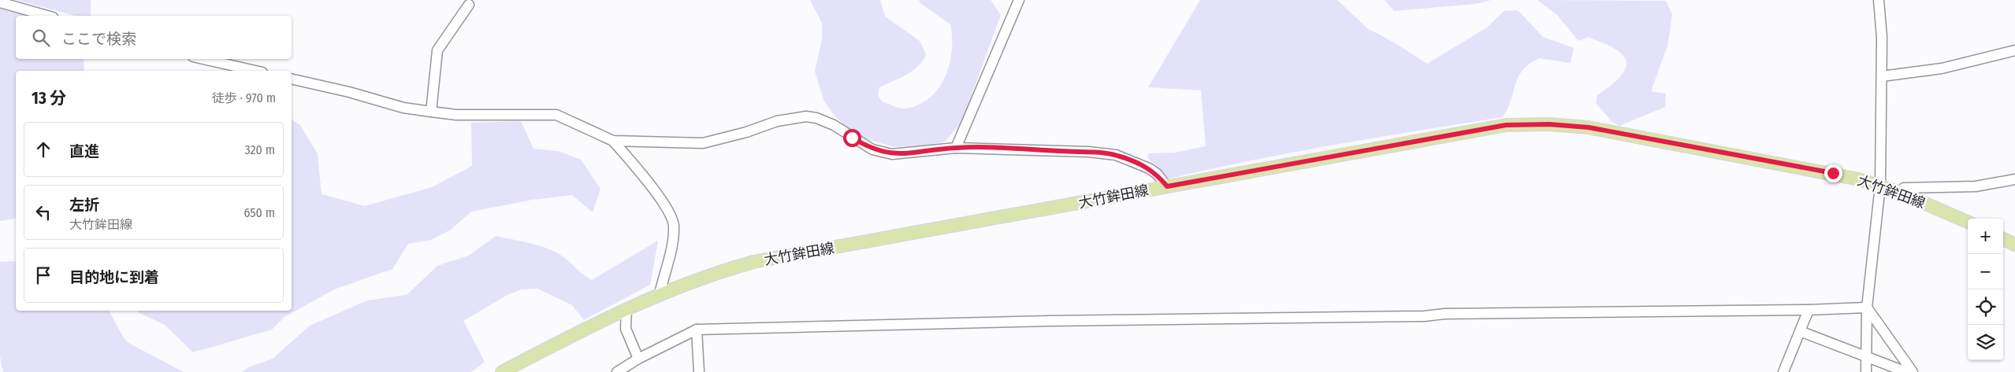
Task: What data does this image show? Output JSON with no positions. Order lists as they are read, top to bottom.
{
  "streets": {
    "main road": ["大竹鉾田線"]
  },
  "page": {
    "search": "ここで検索",
    "heading": ["13 分", "徒歩 · 970 m"],
    "list": [
      ["直進", "320 m"],
      ["左折", "大竹鉾田線", "650 m"],
      "目的地に到着"
    ],
    "map_buttons": ["+", "−"]
  }
}
